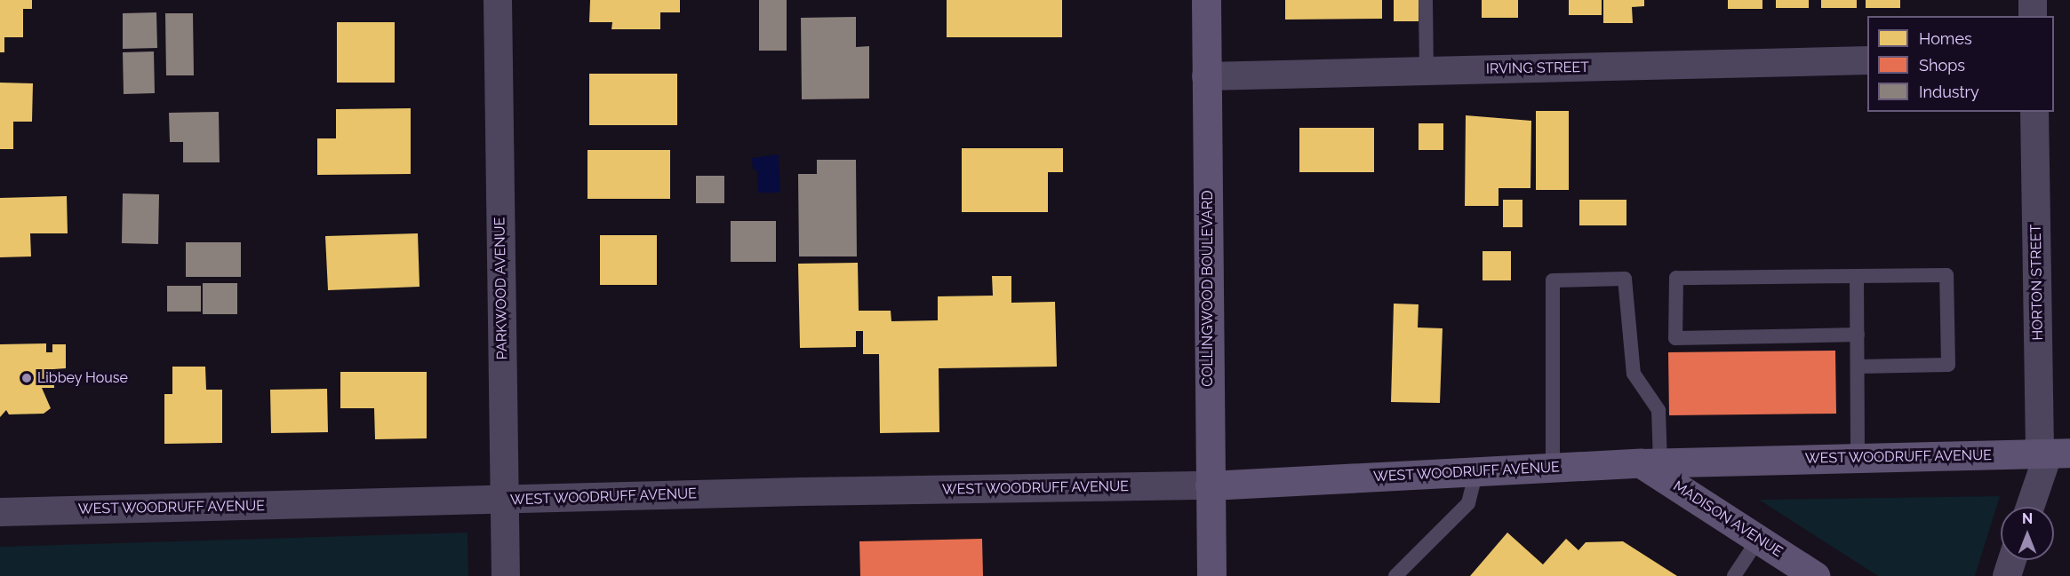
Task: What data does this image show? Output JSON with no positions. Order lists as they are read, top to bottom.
{
  "streets": {
    "street": [
      "IRVING STREET",
      "HORTON STREET",
      "PARKWOOD AVENUE",
      "COLLINGWOOD BOULEVARD",
      "WEST WOODRUFF AVENUE",
      "MADISON AVENUE"
    ]
  },
  "crossings": [
    ["IRVING STREET", "COLLINGWOOD BOULEVARD"],
    ["HORTON STREET", "WEST WOODRUFF AVENUE"],
    ["PARKWOOD AVENUE", "WEST WOODRUFF AVENUE"],
    ["COLLINGWOOD BOULEVARD", "WEST WOODRUFF AVENUE"],
    ["WEST WOODRUFF AVENUE", "MADISON AVENUE"]
  ],
  "places": ["Libbey House"],
  "legend": ["Homes", "Shops", "Industry"],
  "north": "top"
}
